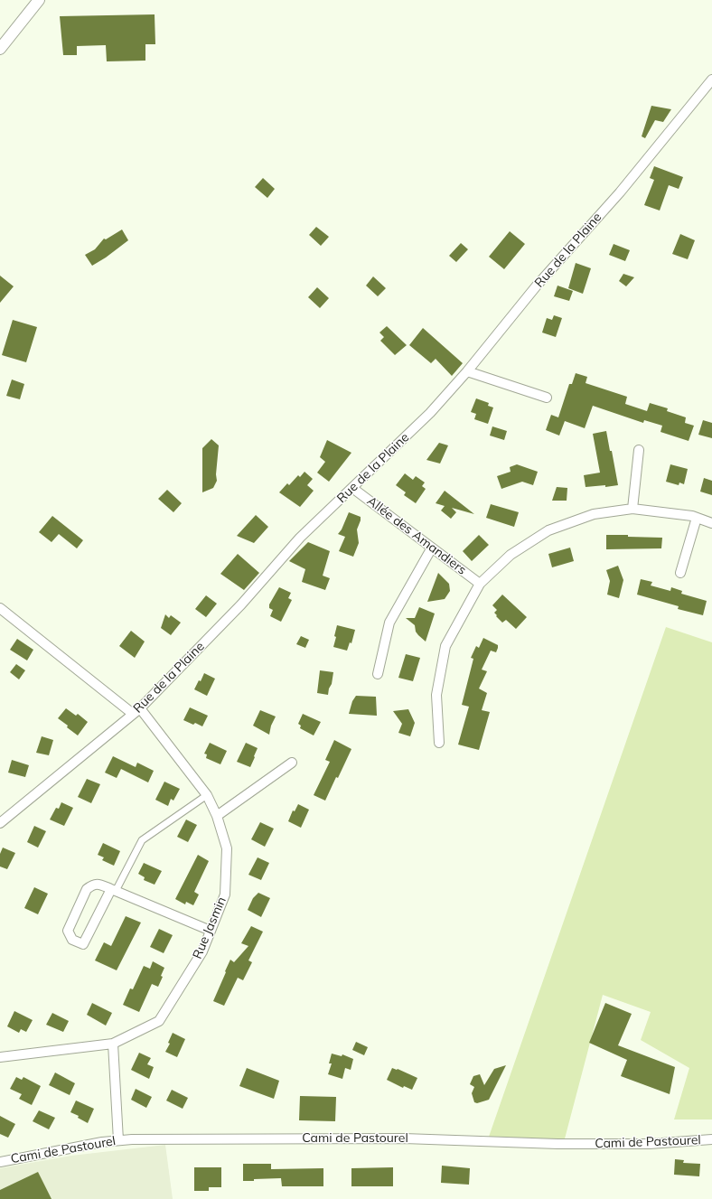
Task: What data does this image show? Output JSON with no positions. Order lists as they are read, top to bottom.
{
  "streets": {
    "street": [
      "Rue de la Plaine",
      "Allée des Amandiers",
      "Rue Jasmin",
      "Cami de Pastourel"
    ]
  },
  "crossings": [
    ["Rue de la Plaine", "Allée des Amandiers"],
    ["Rue de la Plaine", "Rue Jasmin"]
  ]
}
